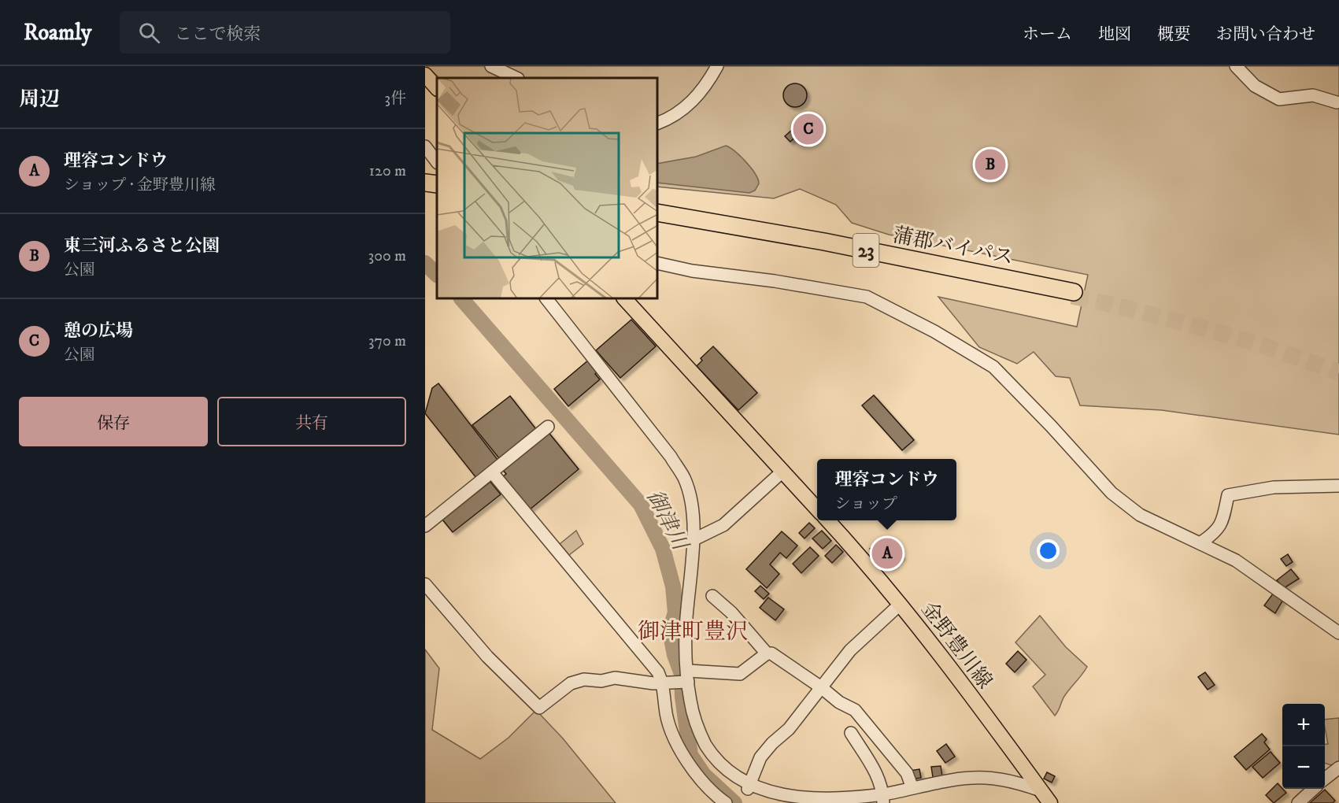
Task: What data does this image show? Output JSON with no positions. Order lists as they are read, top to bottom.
{
  "streets": {
    "highway": ["蒲郡バイパス", "23"],
    "main road": ["金野豊川線"]
  },
  "districts": ["御津町豊沢"],
  "water": ["御津川"],
  "page": {
    "header": "Roamly",
    "search": "ここで検索",
    "nav": [
      "ホーム",
      "地図",
      "概要",
      "お問い合わせ"
    ],
    "heading": ["周辺", "3件"],
    "pins": ["C", "B", "A"],
    "list": [
      {
        "mark": "A",
        "name": "理容コンドウ",
        "note": "ショップ · 金野豊川線",
        "value": "120 m"
      },
      {
        "mark": "B",
        "name": "東三河ふるさと公園",
        "note": "公園",
        "value": "300 m"
      },
      {
        "mark": "C",
        "name": "憩の広場",
        "note": "公園",
        "value": "370 m"
      }
    ],
    "buttons": ["保存", "共有"],
    "popup": ["理容コンドウ", "ショップ"],
    "map_buttons": ["+", "−"]
  }
}
